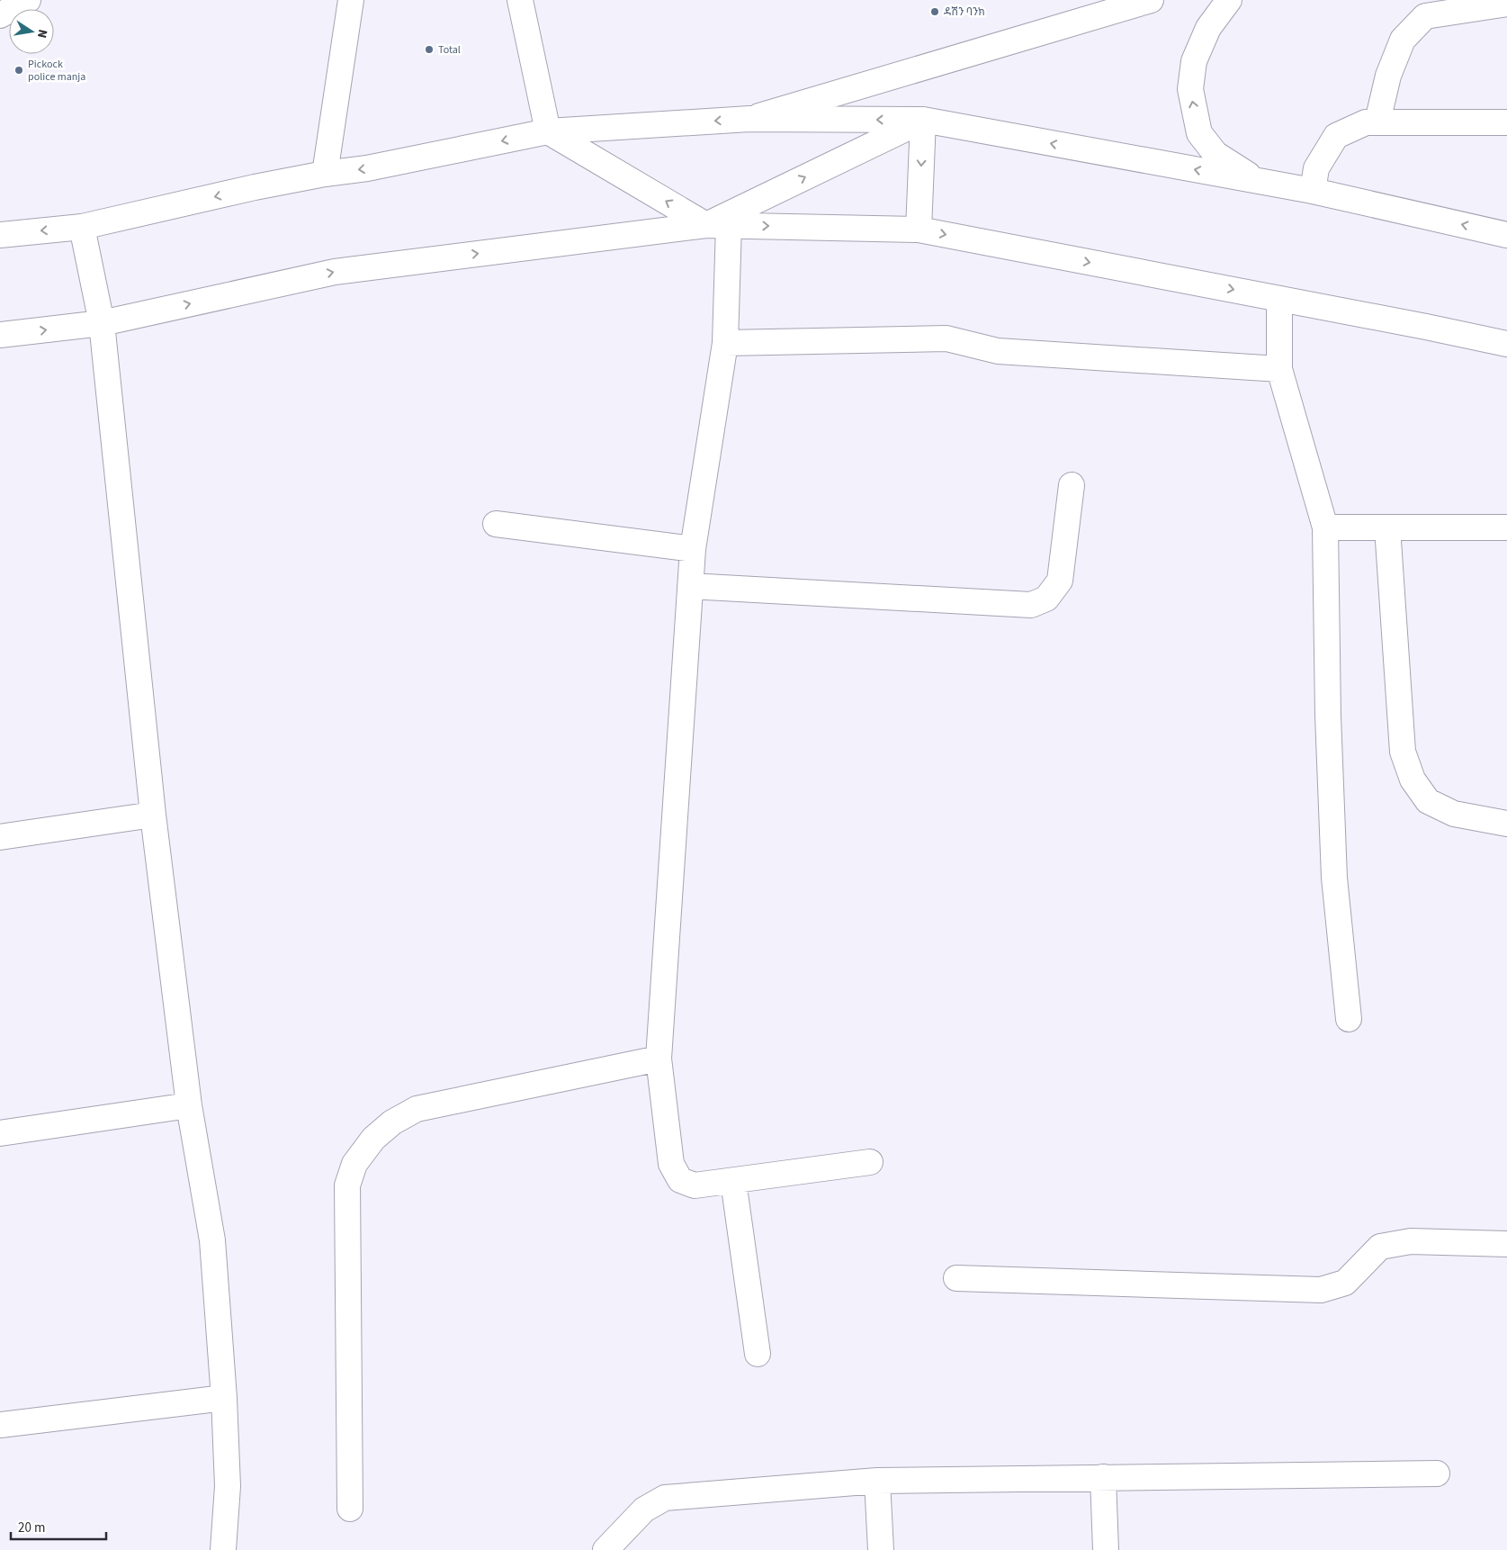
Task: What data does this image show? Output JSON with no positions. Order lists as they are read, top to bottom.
{
  "places": ["ዳሽን ባንክ", "Total", "Pickock police manja"],
  "scale_bar": "20 m",
  "north": "right"
}
